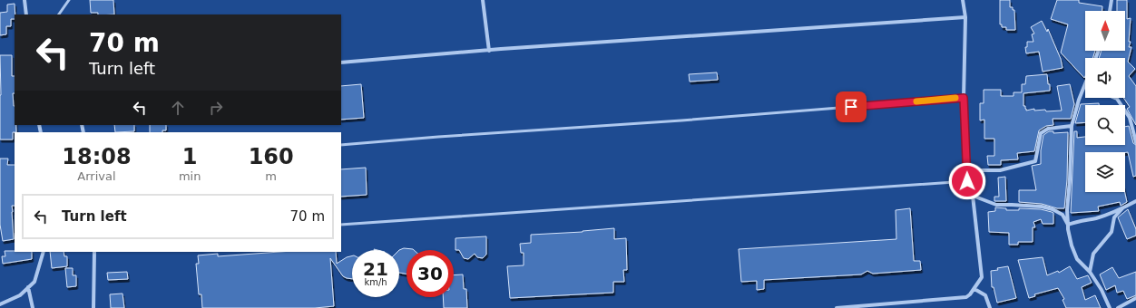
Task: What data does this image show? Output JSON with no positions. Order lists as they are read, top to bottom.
{
  "north": "top",
  "page": {
    "turn": ["70 m", "Turn left"],
    "eta": [
      "18:08",
      "Arrival",
      "1",
      "min",
      "160",
      "m"
    ],
    "list": [
      {
        "name": "Turn left",
        "value": "70 m"
      }
    ],
    "speed": "21 km/h",
    "limit": "30"
  }
}
